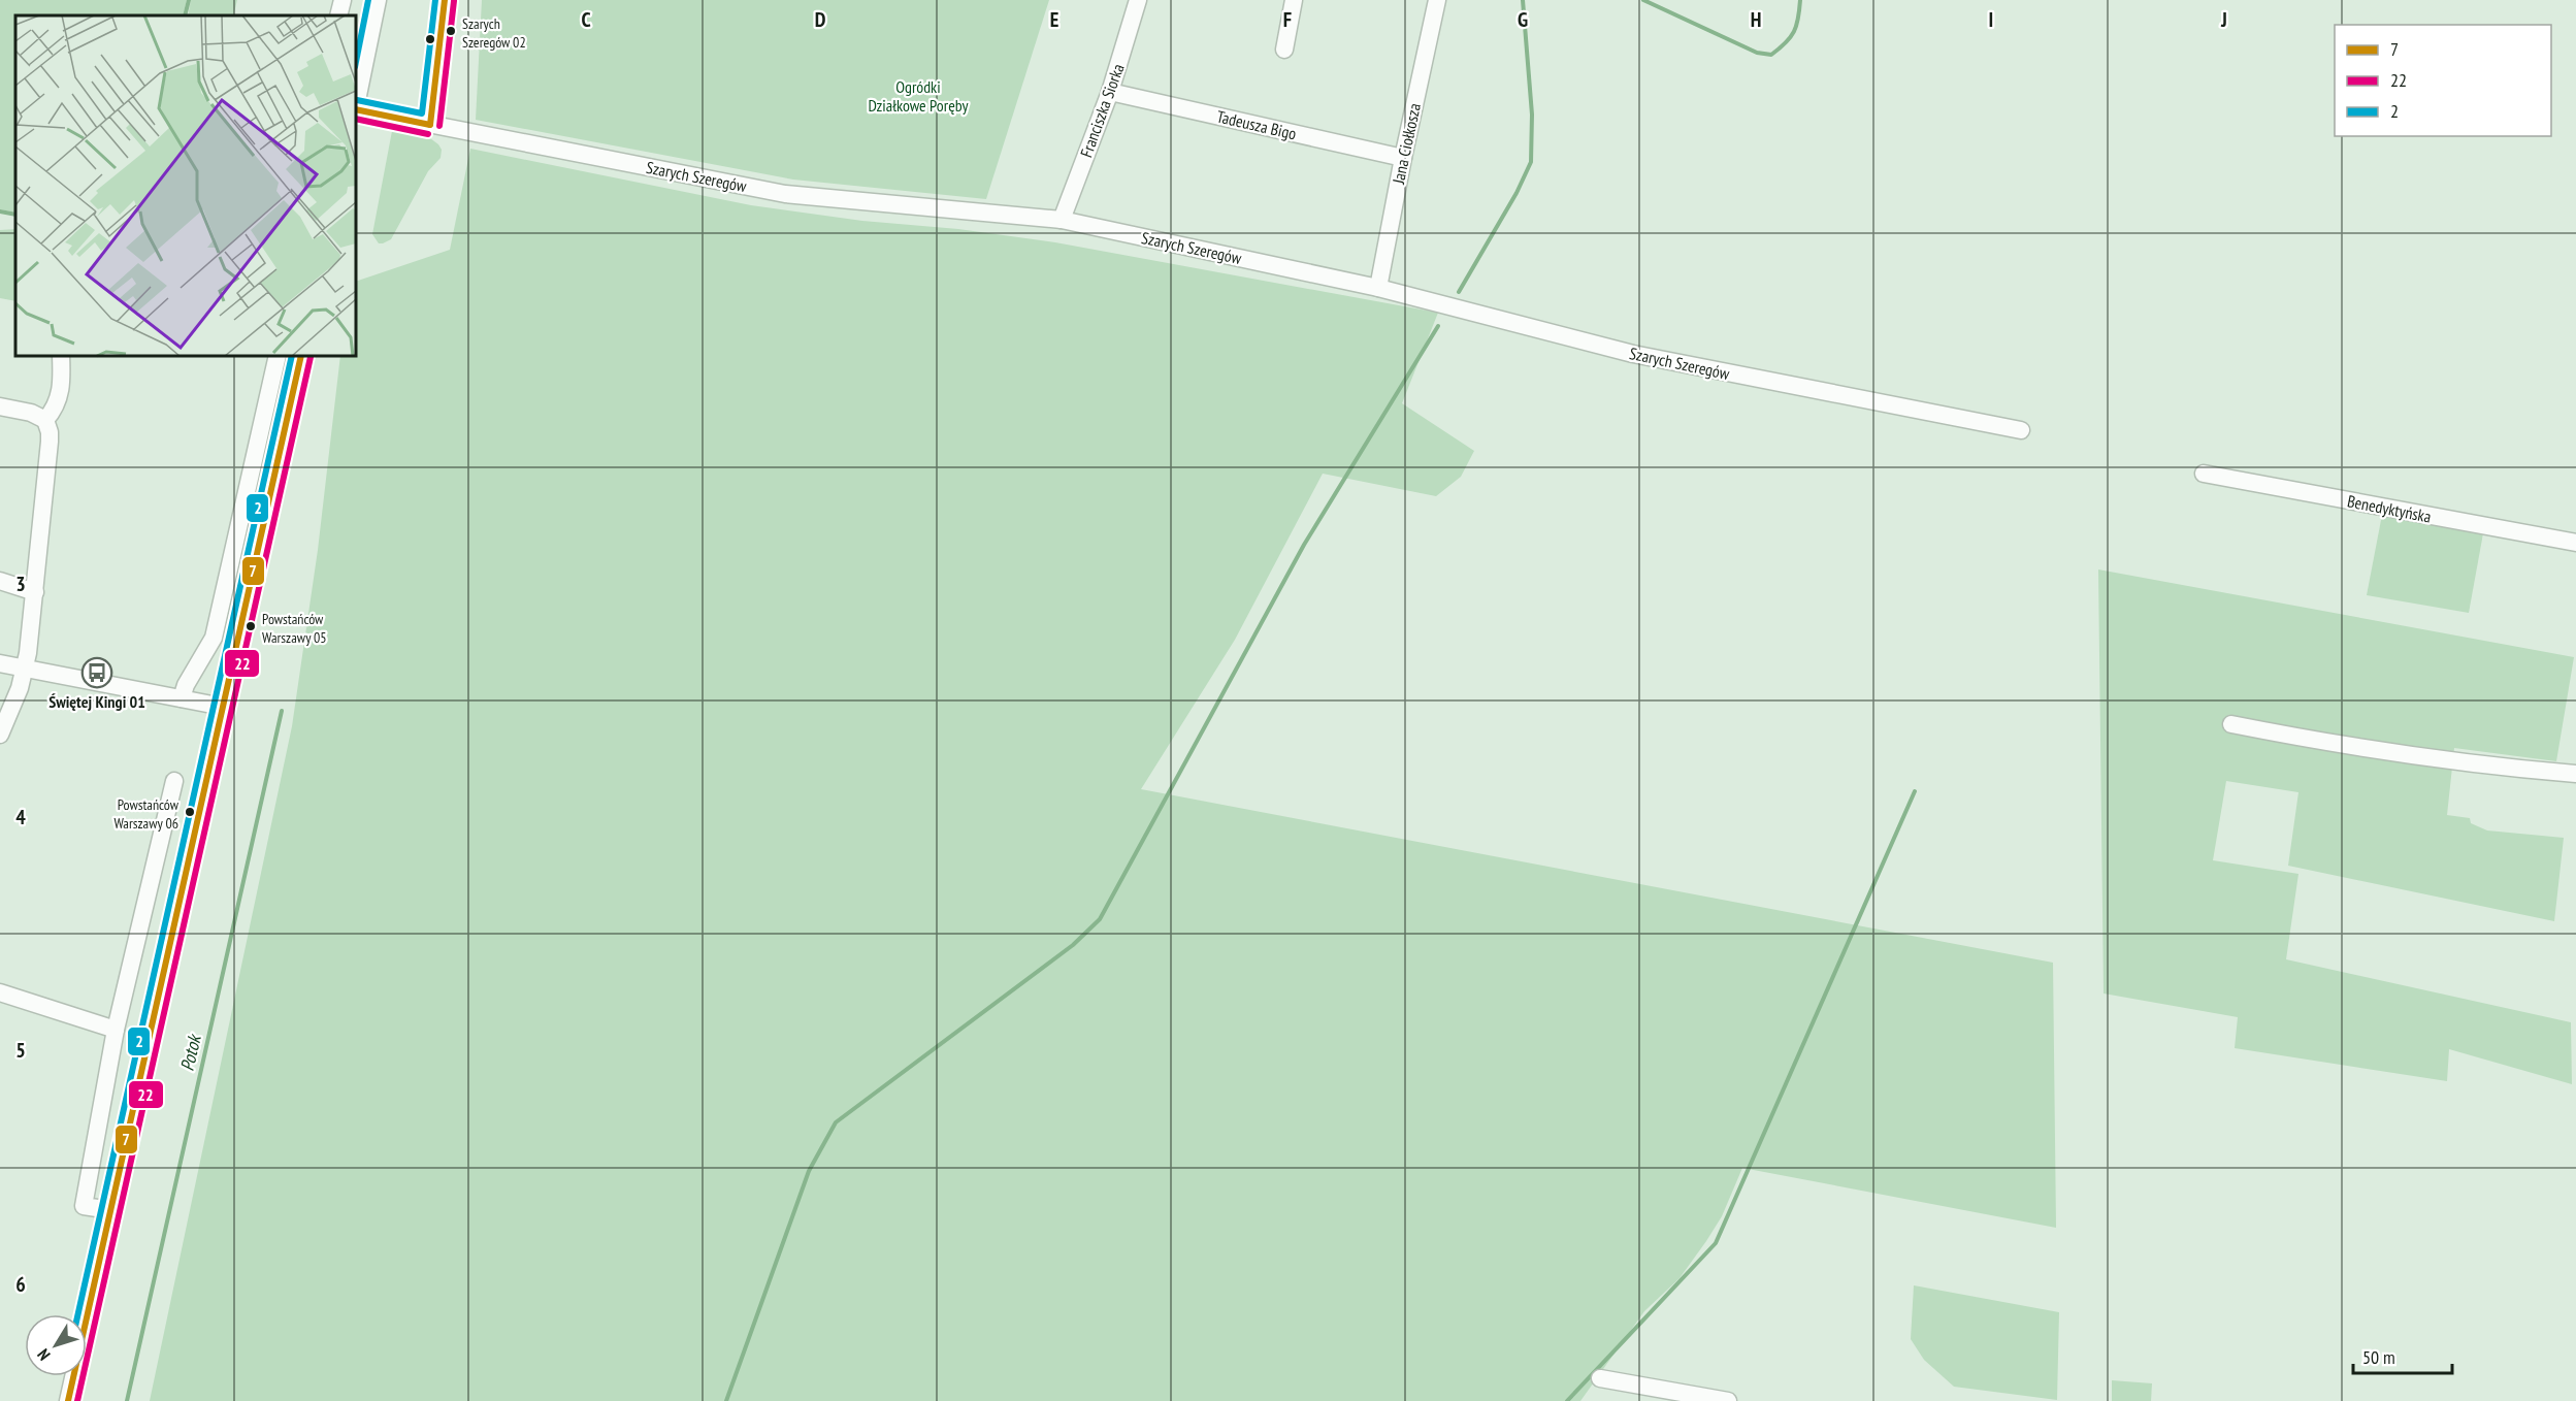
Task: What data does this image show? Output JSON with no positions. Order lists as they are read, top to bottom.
{
  "streets": {
    "street": [
      "Franciszka Siorka",
      "Tadeusza Bigo",
      "Jana Ciołkosza",
      "Szarych Szeregów",
      "Benedyktyńska"
    ]
  },
  "crossings": [
    ["Franciszka Siorka", "Tadeusza Bigo"],
    ["Franciszka Siorka", "Szarych Szeregów"],
    ["Tadeusza Bigo", "Jana Ciołkosza"],
    ["Jana Ciołkosza", "Szarych Szeregów"]
  ],
  "water": ["Potok"],
  "parks": ["Ogródki Działkowe Poręby"],
  "places": {
    "other": ["Szarych Szeregów 02", "Powstańców Warszawy 05", "Powstańców Warszawy 06"],
    "bus stop": ["Świętej Kingi 01"]
  },
  "lines": ["transit line 7", "transit line 2", "transit line 22"],
  "legend": ["7", "22", "2"],
  "scale_bar": "50 m",
  "north": "bottom left",
  "grid": {
    "columns": [
      "C",
      "D",
      "E",
      "F",
      "G",
      "H",
      "I",
      "J"
    ],
    "rows": [
      "3",
      "4",
      "5",
      "6"
    ]
  }
}
